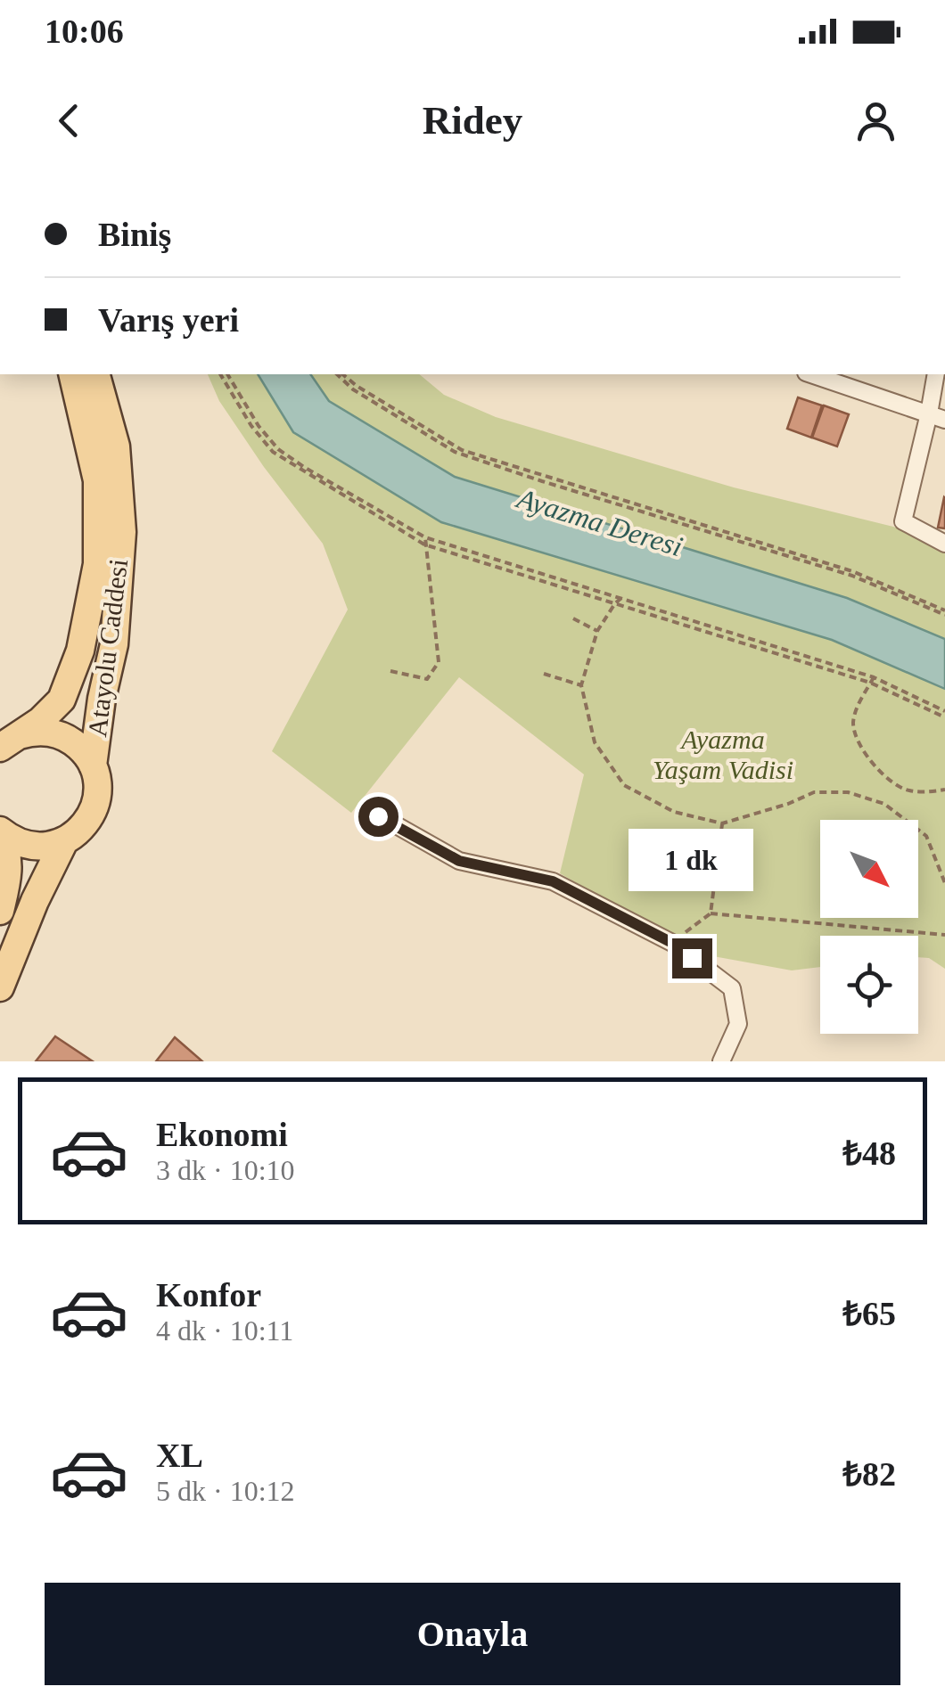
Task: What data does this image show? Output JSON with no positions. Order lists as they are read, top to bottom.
{
  "streets": {
    "main road": ["Atayolu Caddesi"]
  },
  "water": ["Ayazma Deresi"],
  "parks": ["Ayazma Yaşam Vadisi"],
  "north": "bottom right",
  "page": {
    "status": "10:06",
    "header": "Ridey",
    "banner": ["Biniş", "Varış yeri"],
    "bubble": "1 dk",
    "list": [
      {
        "name": "Ekonomi",
        "note": "3 dk · 10:10",
        "value": "₺48"
      },
      {
        "name": "Konfor",
        "note": "4 dk · 10:11",
        "value": "₺65"
      },
      {
        "name": "XL",
        "note": "5 dk · 10:12",
        "value": "₺82"
      }
    ],
    "buttons": "Onayla"
  }
}
